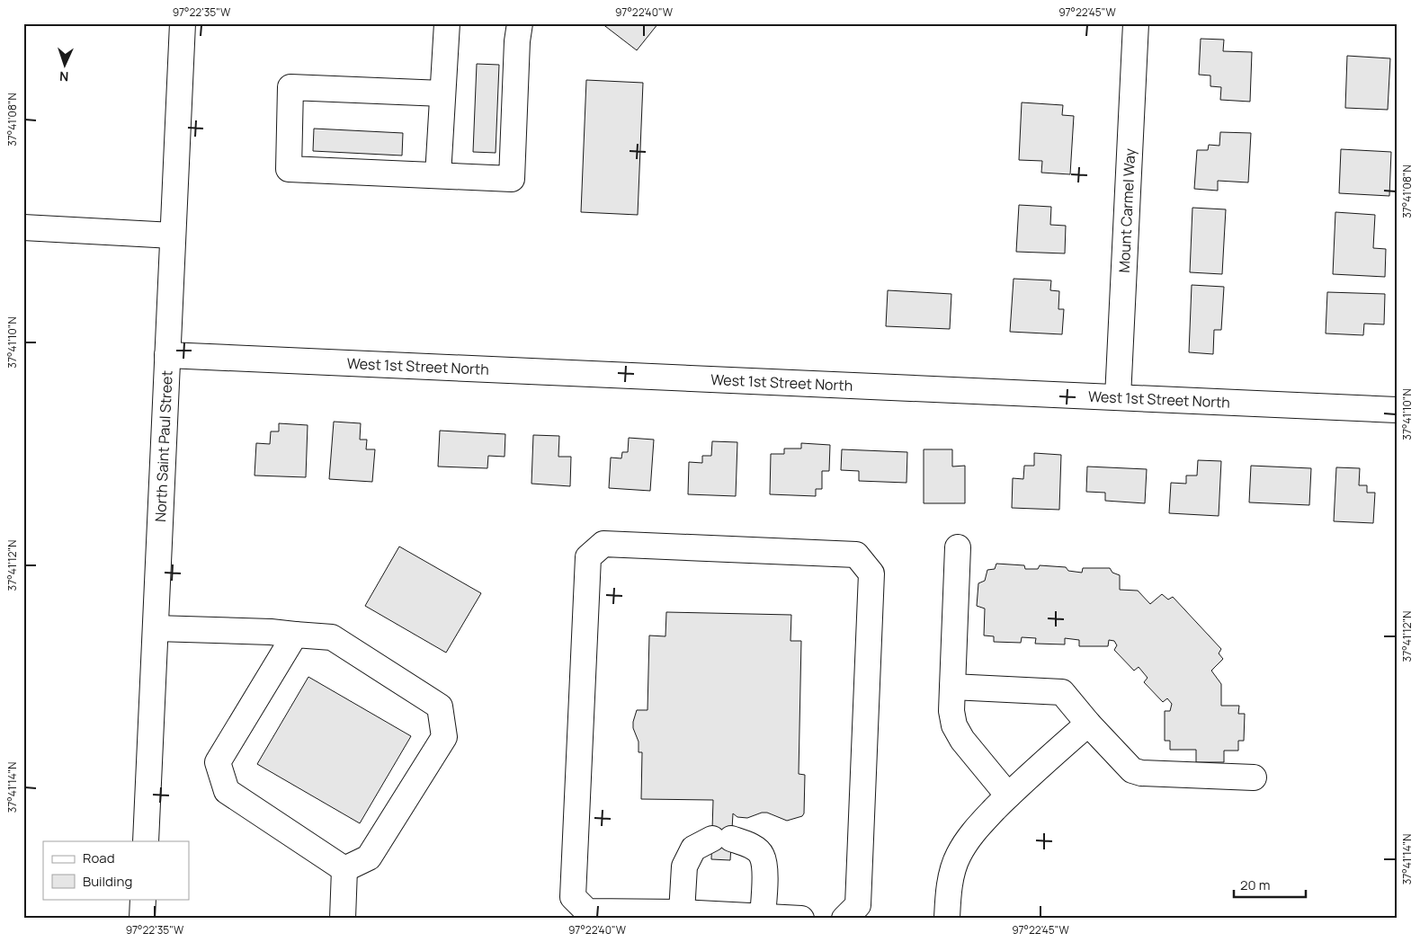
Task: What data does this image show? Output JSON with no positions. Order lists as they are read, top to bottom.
{
  "streets": {
    "street": ["Mount Carmel Way", "West 1st Street North", "North Saint Paul Street"]
  },
  "crossings": [
    ["Mount Carmel Way", "West 1st Street North"],
    ["West 1st Street North", "North Saint Paul Street"]
  ],
  "legend": ["Road", "Building"],
  "scale_bar": "20 m",
  "north": "bottom",
  "coordinates": [
    "97°22'35\"W",
    "97°22'40\"W",
    "97°22'45\"W",
    "37°41'08\"N",
    "37°41'10\"N",
    "37°41'12\"N",
    "37°41'14\"N"
  ]
}
